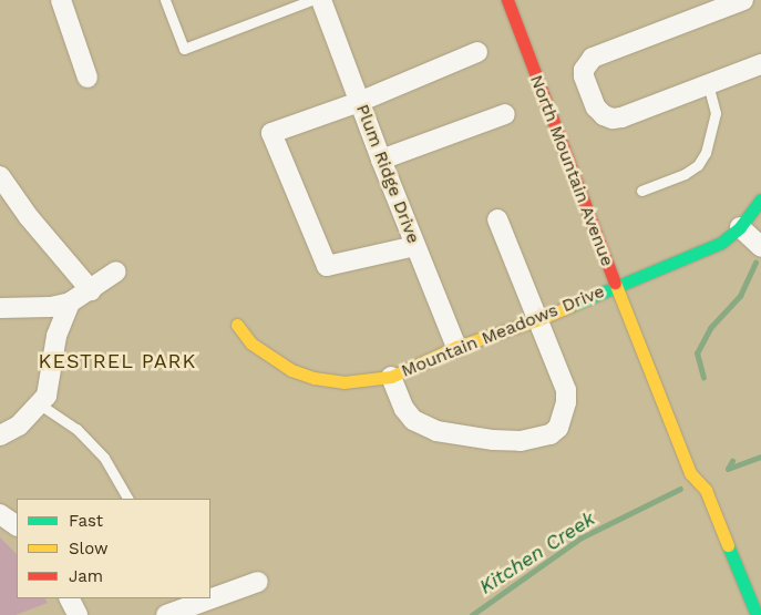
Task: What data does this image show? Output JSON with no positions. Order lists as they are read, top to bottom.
{
  "streets": {
    "street": ["North Mountain Avenue", "Plum Ridge Drive", "Mountain Meadows Drive"]
  },
  "crossings": [
    ["North Mountain Avenue", "Mountain Meadows Drive"],
    ["Plum Ridge Drive", "Mountain Meadows Drive"]
  ],
  "districts": ["KESTREL PARK"],
  "water": ["Kitchen Creek"],
  "legend": ["Fast", "Slow", "Jam"]
}
